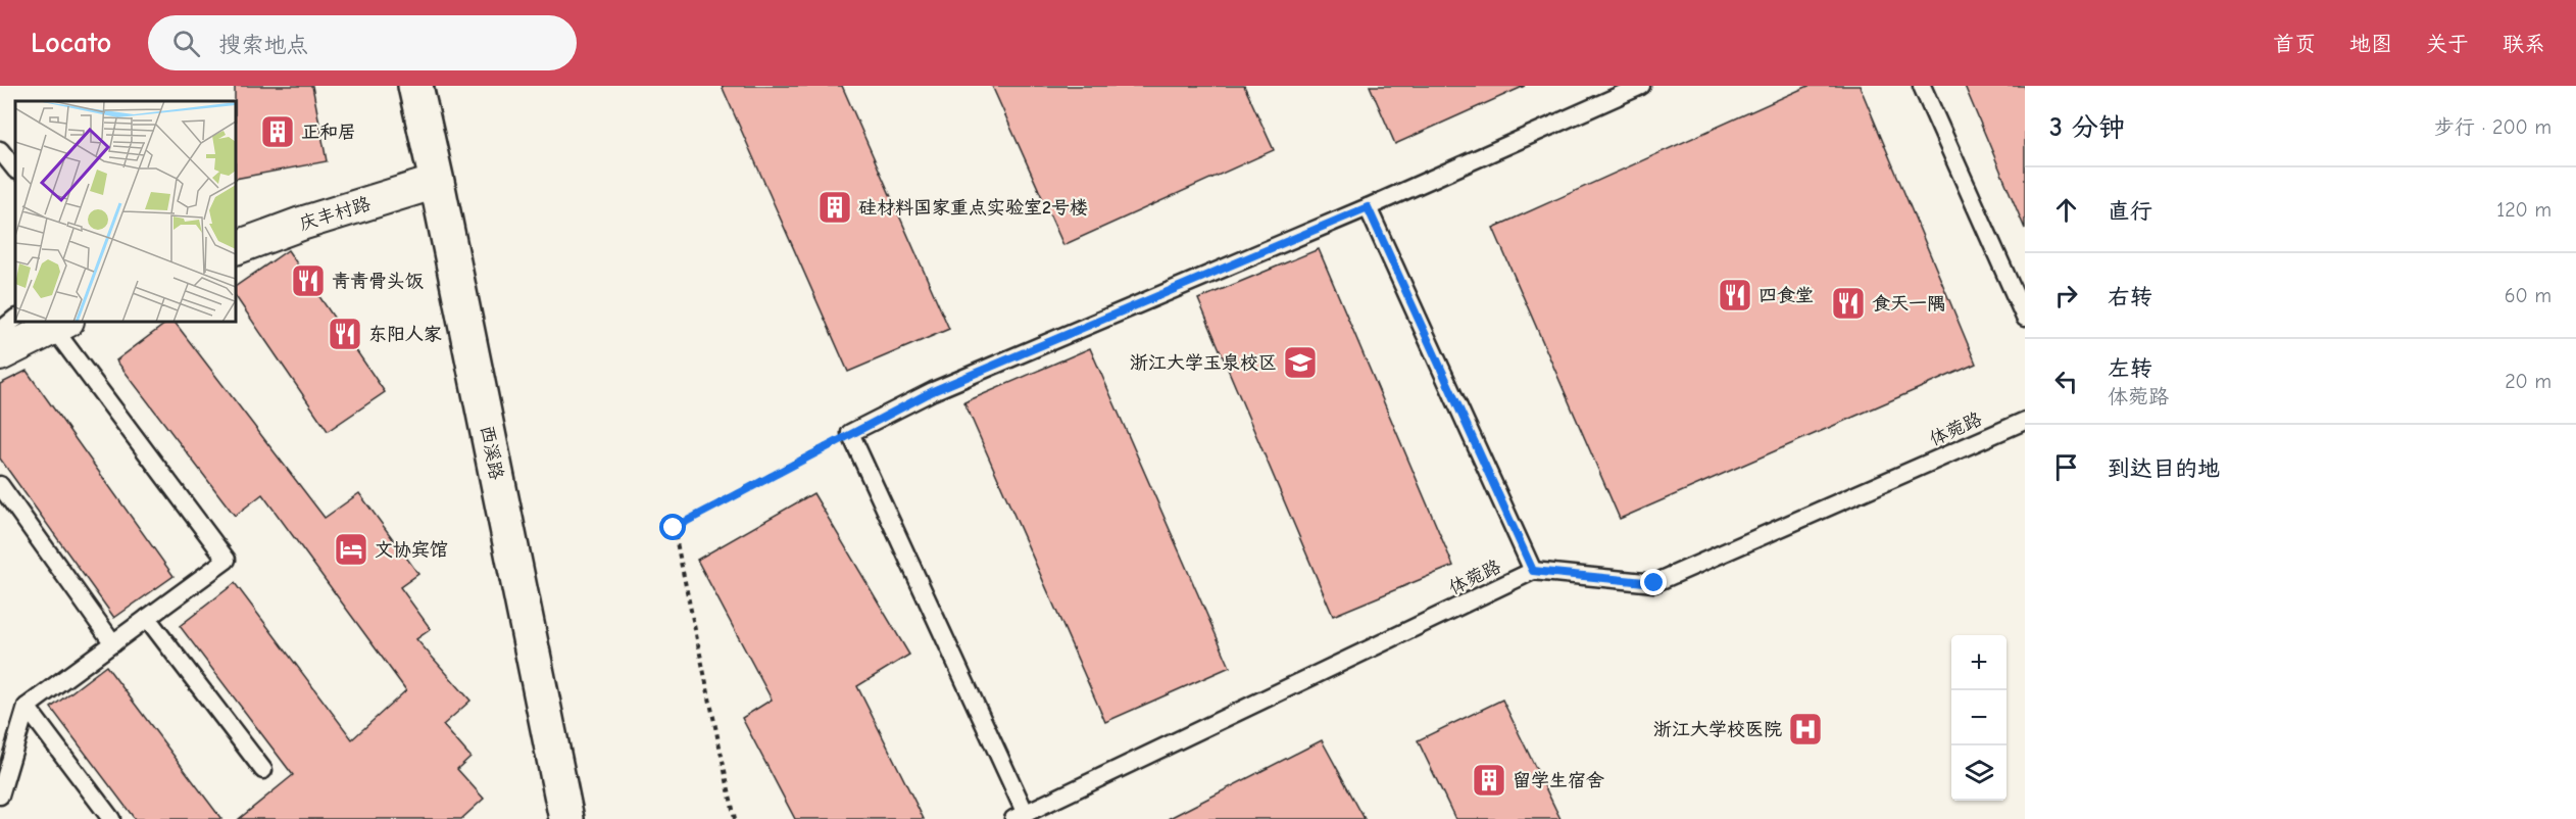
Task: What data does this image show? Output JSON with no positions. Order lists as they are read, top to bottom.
{
  "streets": {
    "main road": ["西溪路"],
    "street": ["庆丰村路"],
    "lane": ["体菀路"]
  },
  "crossings": [
    ["庆丰村路", "西溪路"]
  ],
  "places": {
    "building": ["正和居", "硅材料国家重点实验室2号楼", "留学生宿舍"],
    "restaurant": [
      "青青骨头饭",
      "四食堂",
      "食天一隅",
      "东阳人家"
    ],
    "school or university": ["浙江大学玉泉校区"],
    "hotel": ["文协宾馆"],
    "hospital": ["浙江大学校医院"]
  },
  "page": {
    "header": "Locato",
    "search": "搜索地点",
    "nav": [
      "首页",
      "地图",
      "关于",
      "联系"
    ],
    "heading": ["3 分钟", "步行 · 200 m"],
    "list": [
      ["直行", "120 m"],
      ["右转", "60 m"],
      ["左转", "体菀路", "20 m"],
      "到达目的地"
    ],
    "map_buttons": ["+", "−"]
  }
}
